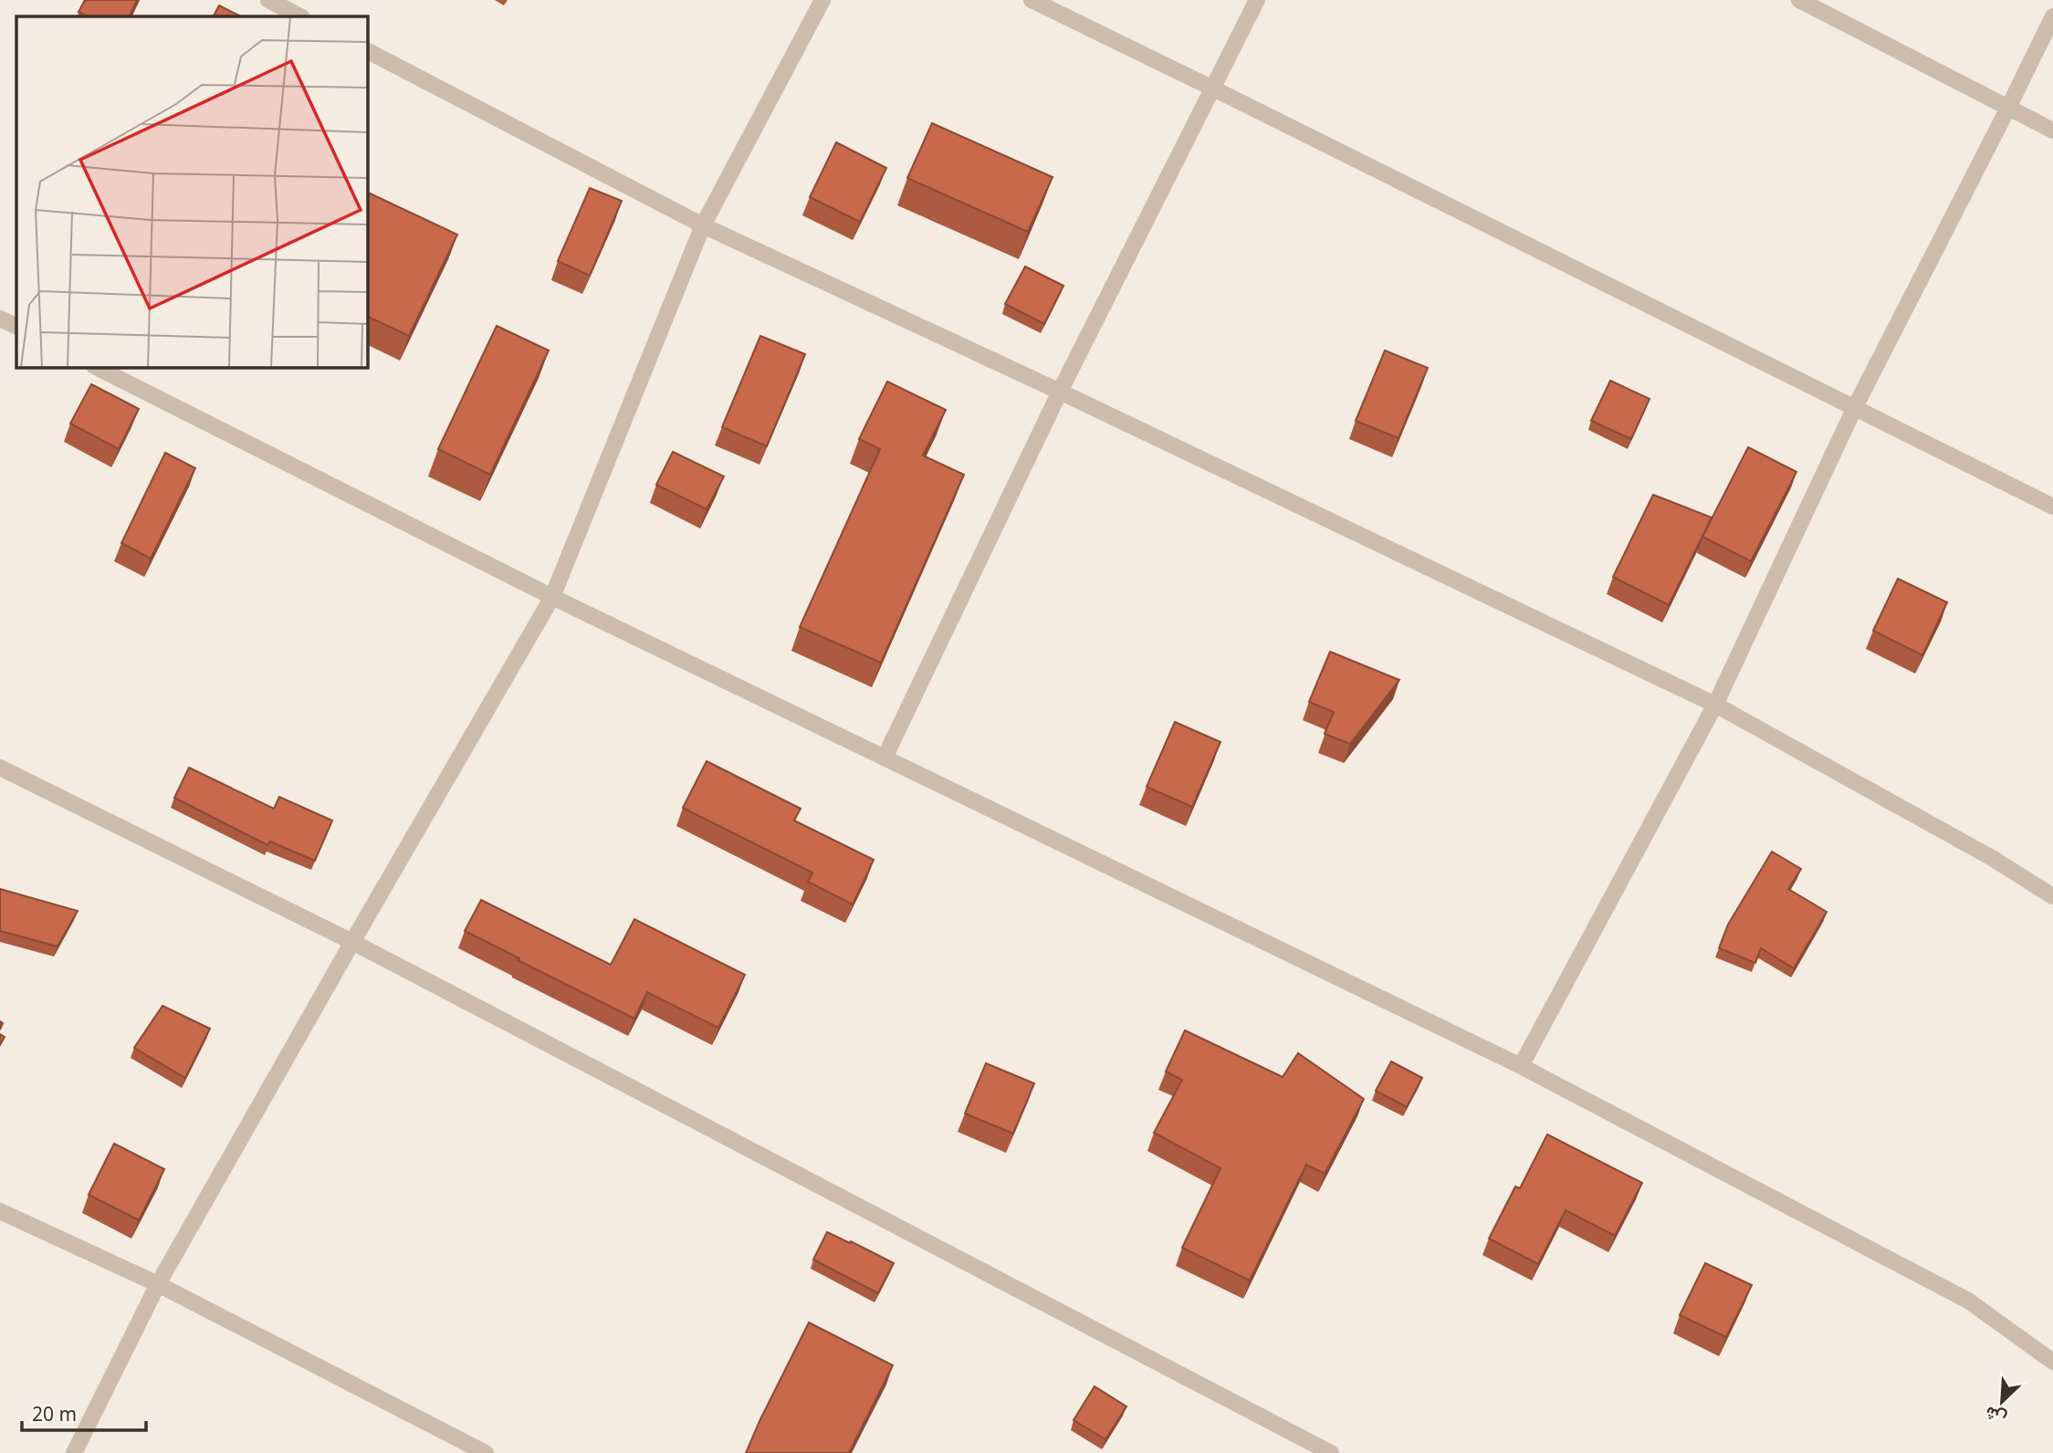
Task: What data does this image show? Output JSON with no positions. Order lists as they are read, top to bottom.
{
  "scale_bar": "20 m",
  "north": "bottom left"
}
